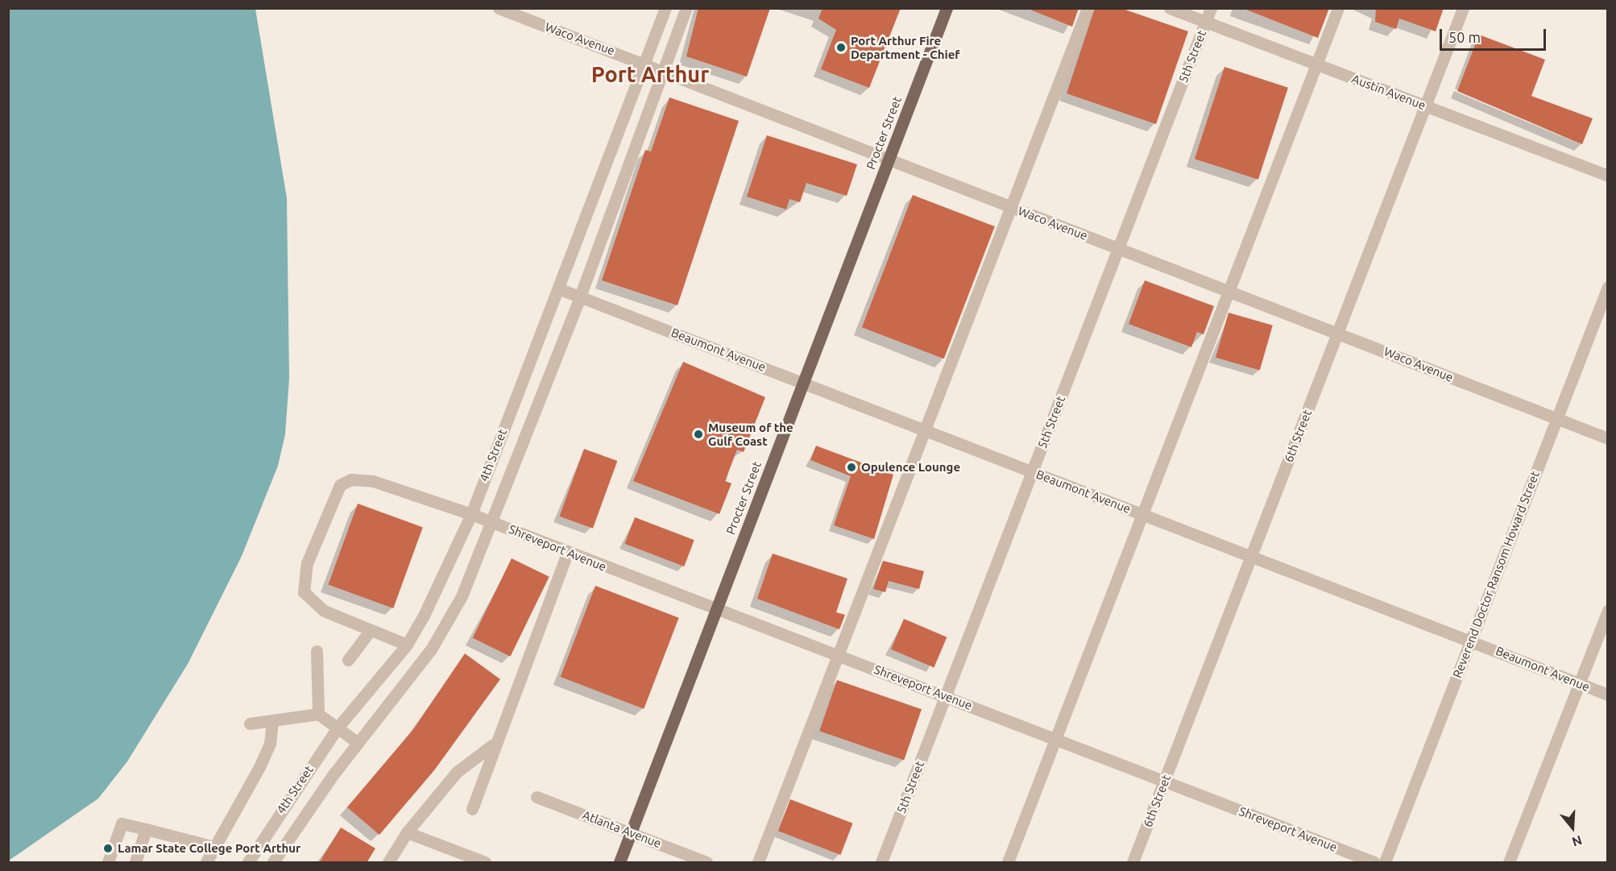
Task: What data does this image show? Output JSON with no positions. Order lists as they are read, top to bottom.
{
  "streets": {
    "main road": ["Procter Street"],
    "street": [
      "Waco Avenue",
      "5th Street",
      "Austin Avenue",
      "Beaumont Avenue",
      "6th Street",
      "4th Street",
      "Shreveport Avenue",
      "Reverend Doctor Ransom Howard Street",
      "Atlanta Avenue"
    ]
  },
  "crossings": [
    ["Waco Avenue", "5th Street"],
    ["Waco Avenue", "Procter Street"],
    ["Waco Avenue", "6th Street"],
    ["Waco Avenue", "4th Street"],
    ["Waco Avenue", "Reverend Doctor Ransom Howard Street"],
    ["5th Street", "Austin Avenue"],
    ["5th Street", "Beaumont Avenue"],
    ["5th Street", "Shreveport Avenue"],
    ["Austin Avenue", "6th Street"],
    ["Procter Street", "Beaumont Avenue"],
    ["Procter Street", "Shreveport Avenue"],
    ["Procter Street", "Atlanta Avenue"],
    ["Beaumont Avenue", "6th Street"],
    ["Beaumont Avenue", "4th Street"],
    ["Beaumont Avenue", "Reverend Doctor Ransom Howard Street"],
    ["6th Street", "Shreveport Avenue"],
    ["4th Street", "Shreveport Avenue"]
  ],
  "districts": ["Port Arthur"],
  "places": [
    "Port Arthur Fire Department - Chief",
    "Museum of the Gulf Coast",
    "Opulence Lounge",
    "Lamar State College Port Arthur"
  ],
  "scale_bar": "50 m",
  "north": "bottom"
}
